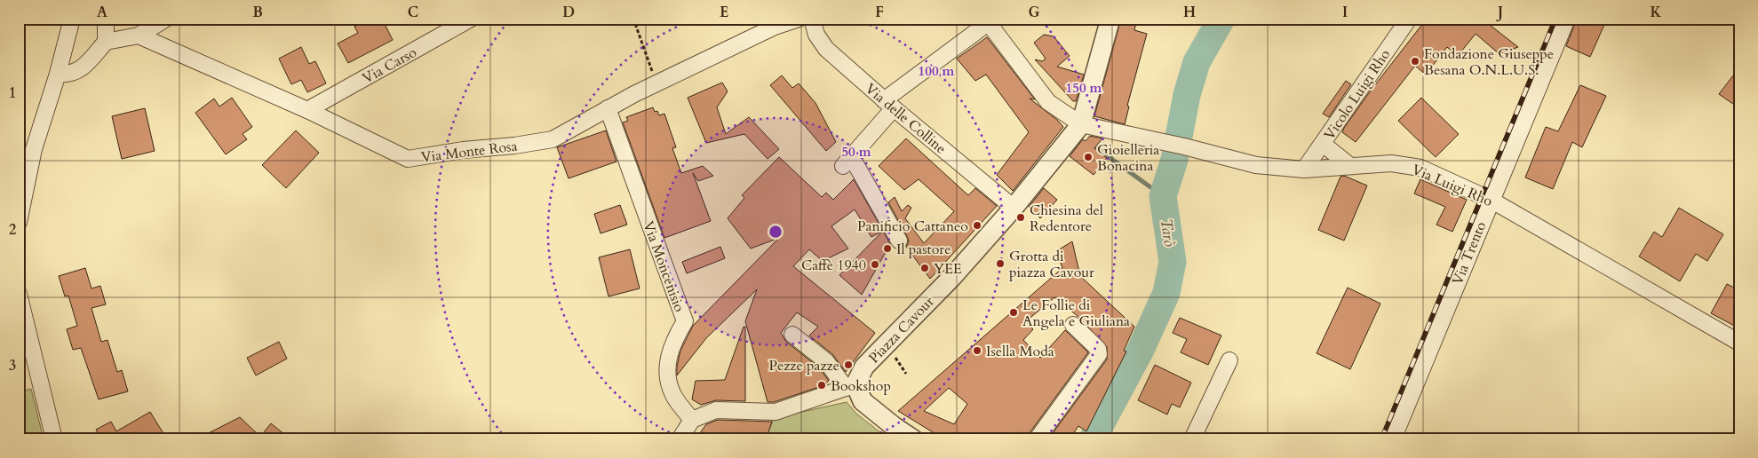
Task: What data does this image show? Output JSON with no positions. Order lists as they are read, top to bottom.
{
  "streets": {
    "street": [
      "Via Carso",
      "Vicolo Luigi Rho",
      "Via delle Colline",
      "Via Monte Rosa",
      "Via Luigi Rho",
      "Via Trento",
      "Via Moncenisio",
      "Piazza Cavour"
    ]
  },
  "crossings": [
    ["Via Carso", "Via Monte Rosa"],
    ["Vicolo Luigi Rho", "Via Luigi Rho"],
    ["Via delle Colline", "Piazza Cavour"],
    ["Via Monte Rosa", "Via Moncenisio"],
    ["Via Luigi Rho", "Via Trento"],
    ["Via Luigi Rho", "Piazza Cavour"]
  ],
  "water": ["Tarò"],
  "places": [
    "Fondazione Giuseppe Besana O.N.L.U.S.",
    "Gioielleria Bonacina",
    "Chiesina del Redentore",
    "Panificio Cattaneo",
    "Il pastore",
    "Grotta di piazza Cavour",
    "Caffè 1940",
    "YEE",
    "Le Follie di Angela e Giuliana",
    "Isella Moda",
    "Pezze pazze",
    "Bookshop"
  ],
  "grid": {
    "columns": [
      "A",
      "B",
      "C",
      "D",
      "E",
      "F",
      "G",
      "H",
      "I",
      "J",
      "K"
    ],
    "rows": ["1", "2", "3"]
  },
  "rings": ["100 m", "150 m", "50 m"]
}
